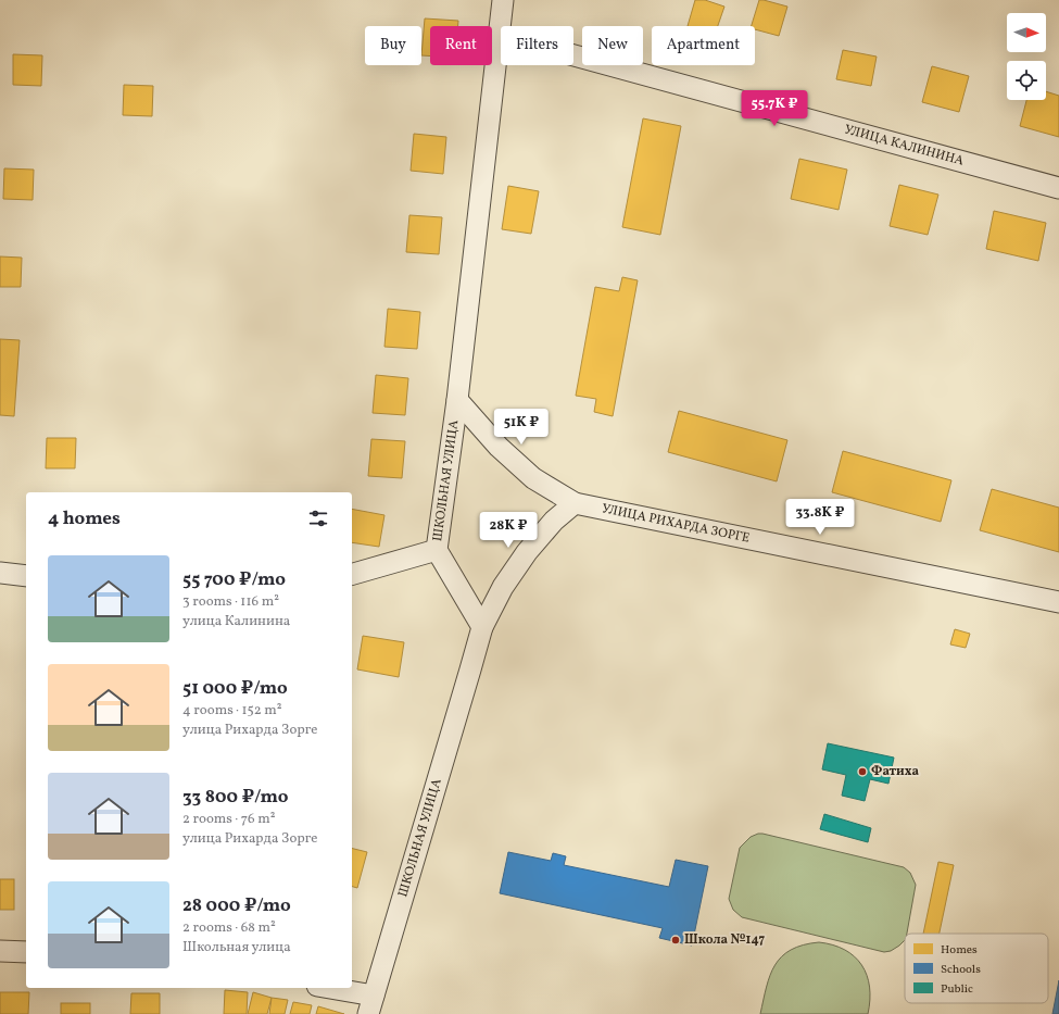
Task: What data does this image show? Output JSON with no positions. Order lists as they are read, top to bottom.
{
  "streets": {
    "street": ["УЛИЦА КАЛИНИНА", "ШКОЛЬНАЯ УЛИЦА", "УЛИЦА РИХАРДА ЗОРГЕ"]
  },
  "crossings": [
    ["УЛИЦА КАЛИНИНА", "ШКОЛЬНАЯ УЛИЦА"],
    ["ШКОЛЬНАЯ УЛИЦА", "УЛИЦА РИХАРДА ЗОРГЕ"]
  ],
  "places": ["Фатиха", "Школа №147"],
  "legend": ["Homes", "Schools", "Public"],
  "north": "right",
  "page": {
    "chip": [
      "Buy",
      "Rent",
      "Filters",
      "New",
      "Apartment"
    ],
    "price": [
      "55.7K ₽",
      "51K ₽",
      "33.8K ₽",
      "28K ₽"
    ],
    "heading": "4 homes",
    "list": [
      {
        "name": "55 700 ₽/mo",
        "note": "3 rooms · 116 m² · улица Калинина"
      },
      {
        "name": "51 000 ₽/mo",
        "note": "4 rooms · 152 m² · улица Рихарда Зорге"
      },
      {
        "name": "33 800 ₽/mo",
        "note": "2 rooms · 76 m² · улица Рихарда Зорге"
      },
      {
        "name": "28 000 ₽/mo",
        "note": "2 rooms · 68 m² · Школьная улица"
      }
    ]
  }
}
